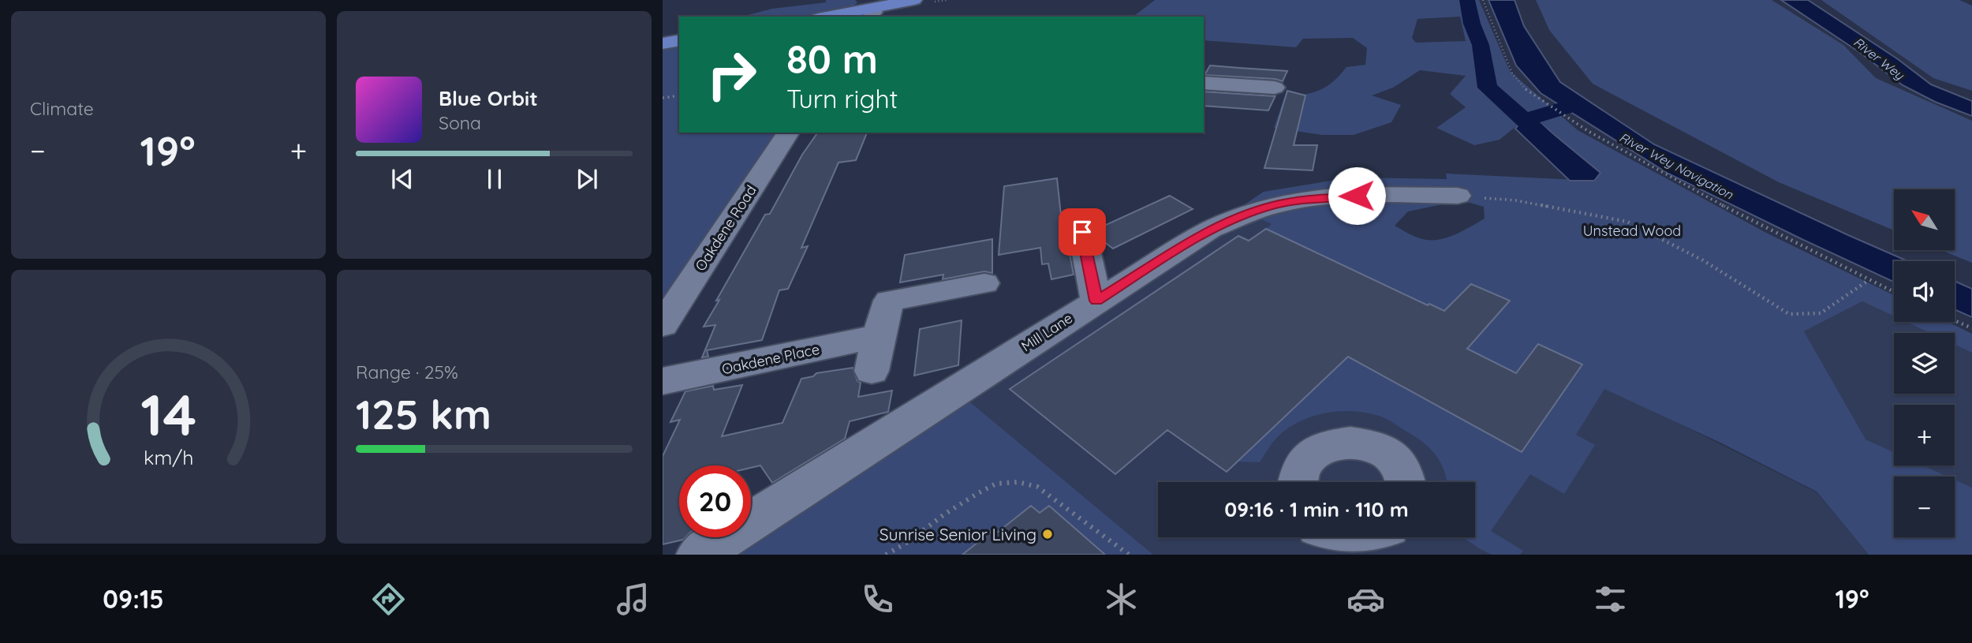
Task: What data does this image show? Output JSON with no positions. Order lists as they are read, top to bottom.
{
  "streets": {
    "street": ["Oakdene Road", "Mill Lane", "Oakdene Place"]
  },
  "water": ["River Wey", "River Wey Navigation"],
  "parks": ["Unstead Wood"],
  "places": ["Sunrise Senior Living"],
  "north": "top left",
  "page": {
    "tile": [
      "Climate",
      ["Range · 25%", "125 km"]
    ],
    "turn": ["80 m", "Turn right"],
    "song": ["Blue Orbit", "Sona"],
    "heat": ["−", "19°", "+"],
    "map_buttons": ["+", "−"],
    "limit": "20",
    "trip": "09:16 · 1 min · 110 m",
    "tabs": ["09:15", "19°"],
    "gauge": ["14", "km/h"]
  }
}
